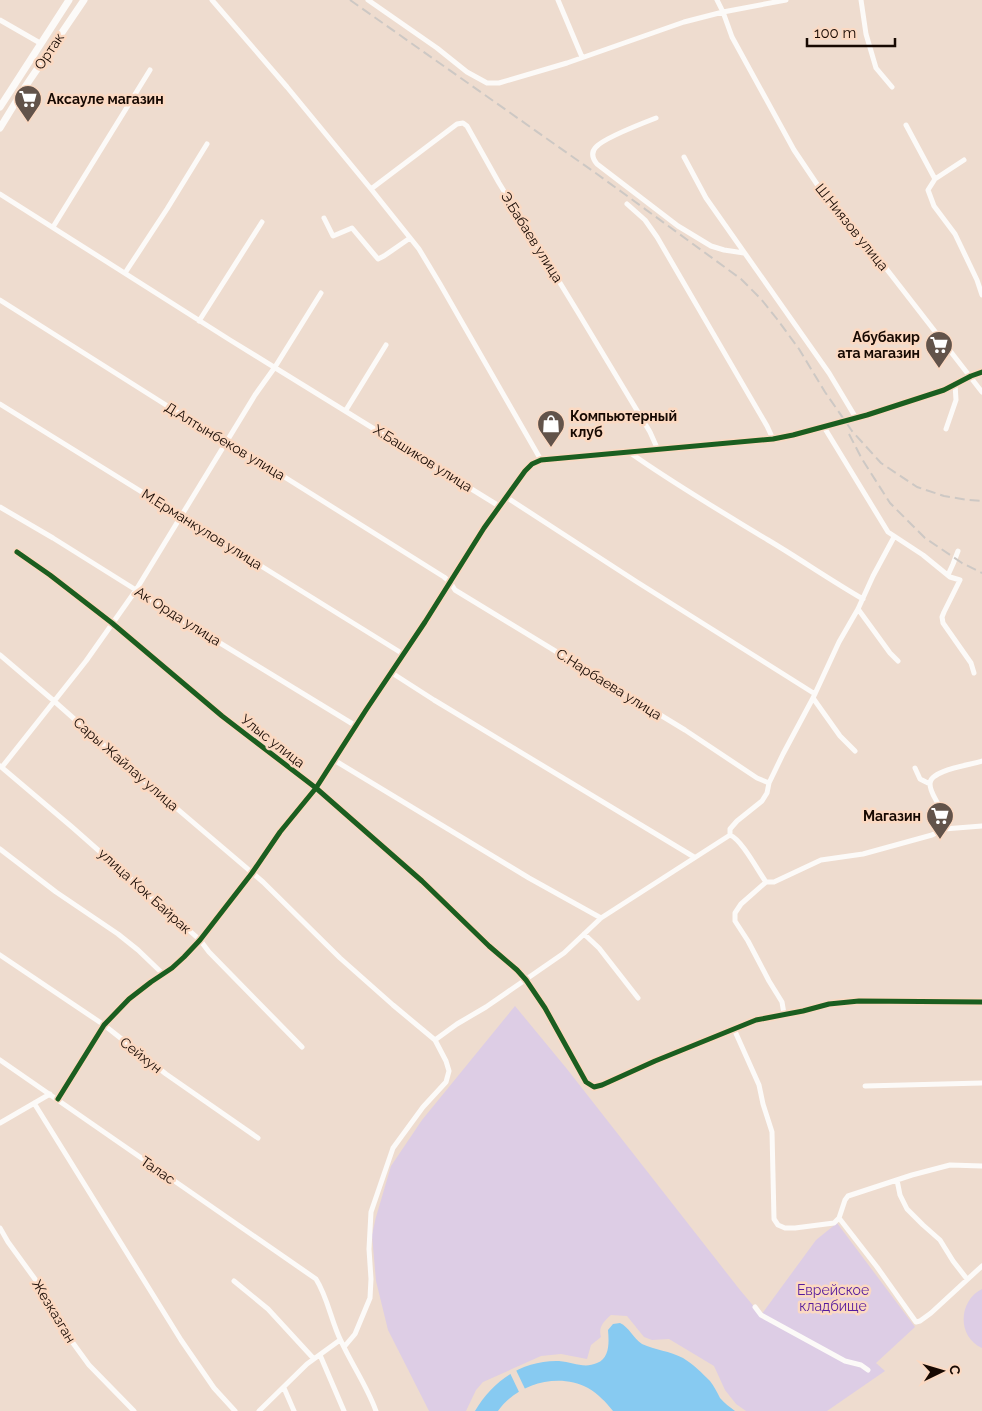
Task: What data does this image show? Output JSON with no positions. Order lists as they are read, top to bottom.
{
  "streets": {
    "street": [
      "Ортак",
      "Ш.Ниязов улица",
      "Э.Бабаев улица",
      "Д.Алтынбеков улица",
      "Х.Башиков улица",
      "М.Ерманкулов улица",
      "Ак Орда улица",
      "С.Нарбаева улица",
      "Улыс улица",
      "Сары Жайлау улица",
      "улица Кок Байрак",
      "Сейхун",
      "Талас",
      "Жезказган"
    ]
  },
  "crossings": [
    ["Д.Алтынбеков улица", "С.Нарбаева улица"]
  ],
  "parks": ["Еврейское кладбище"],
  "places": {
    "supermarket": ["Аксауле магазин", "Абубакир ата магазин", "Магазин"],
    "shop": ["Компьютерный клуб"]
  },
  "scale_bar": "100 m",
  "north": "right"
}
